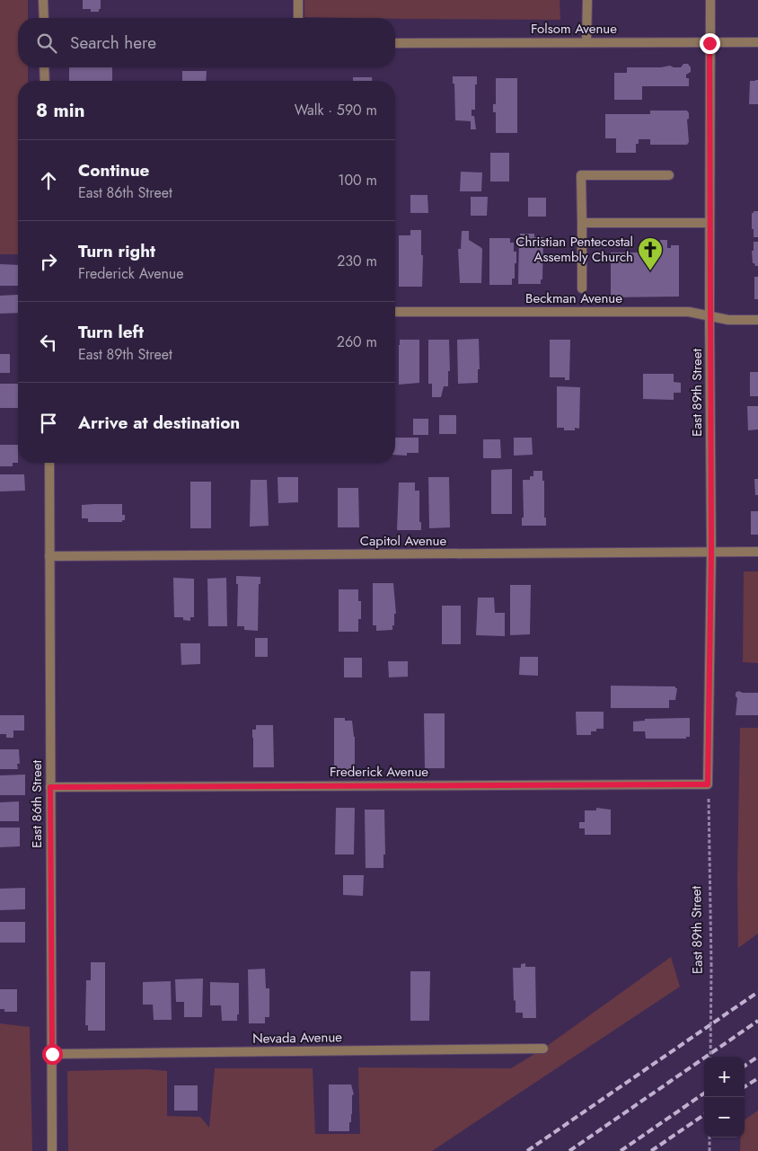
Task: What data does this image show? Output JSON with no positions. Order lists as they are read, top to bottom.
{
  "streets": {
    "street": [
      "Folsom Avenue",
      "Beckman Avenue",
      "East 89th Street",
      "Capitol Avenue",
      "Frederick Avenue",
      "East 86th Street",
      "Nevada Avenue"
    ]
  },
  "crossings": [
    ["Folsom Avenue", "East 89th Street"],
    ["Beckman Avenue", "East 89th Street"],
    ["East 89th Street", "Capitol Avenue"],
    ["East 89th Street", "Frederick Avenue"],
    ["Capitol Avenue", "East 86th Street"],
    ["Frederick Avenue", "East 86th Street"],
    ["East 86th Street", "Nevada Avenue"]
  ],
  "places": {
    "church": ["Christian Pentecostal Assembly Church"]
  },
  "page": {
    "search": "Search here",
    "heading": ["8 min", "Walk · 590 m"],
    "list": [
      ["Continue", "East 86th Street", "100 m"],
      ["Turn right", "Frederick Avenue", "230 m"],
      ["Turn left", "East 89th Street", "260 m"],
      "Arrive at destination"
    ],
    "map_buttons": ["+", "−"]
  }
}
